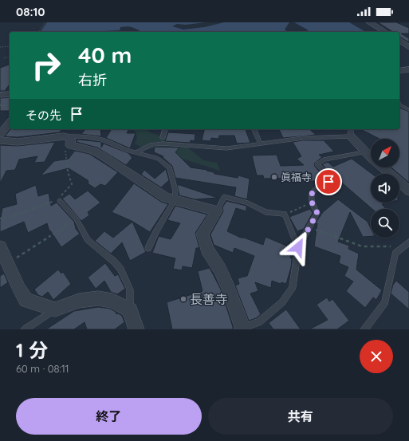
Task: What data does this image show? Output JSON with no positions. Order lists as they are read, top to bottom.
{
  "places": ["眞福寺", "長善寺"],
  "north": "top right",
  "page": {
    "status": "08:10",
    "turn": ["40 m", "右折"],
    "then": "その先",
    "heading": ["1 分", "60 m · 08:11"],
    "buttons": ["終了", "共有"]
  }
}
